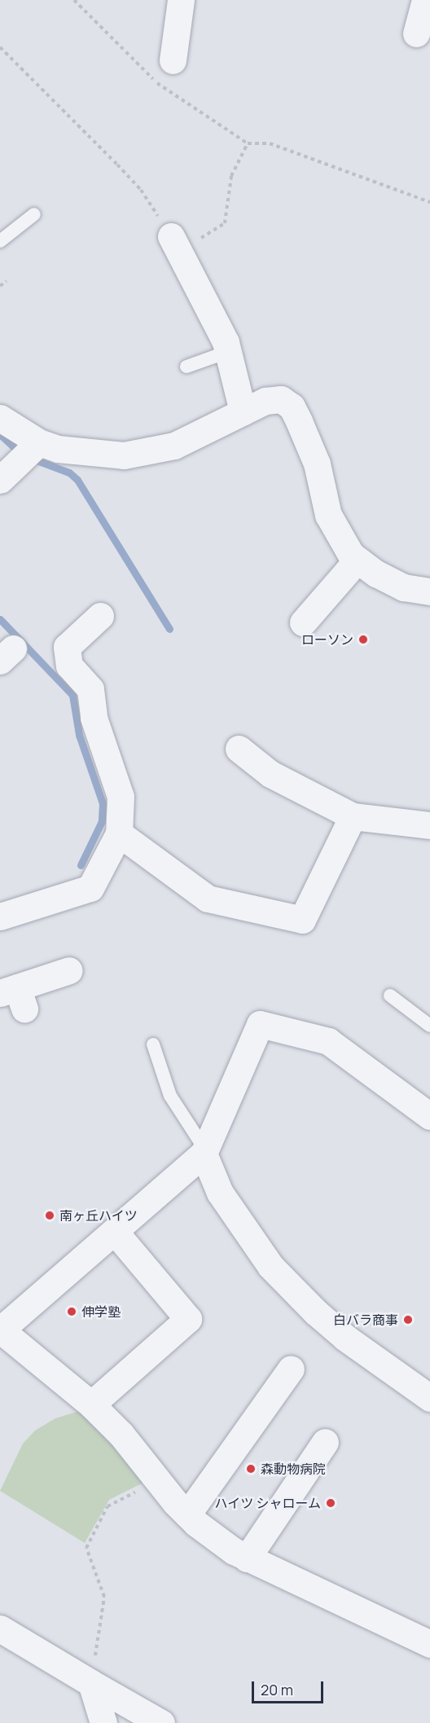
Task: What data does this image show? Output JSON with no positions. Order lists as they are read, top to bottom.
{
  "places": [
    "ローソン",
    "南ヶ丘ハイツ",
    "伸学塾",
    "白バラ商事",
    "森動物病院",
    "ハイツ シャローム"
  ],
  "scale_bar": "20 m"
}
